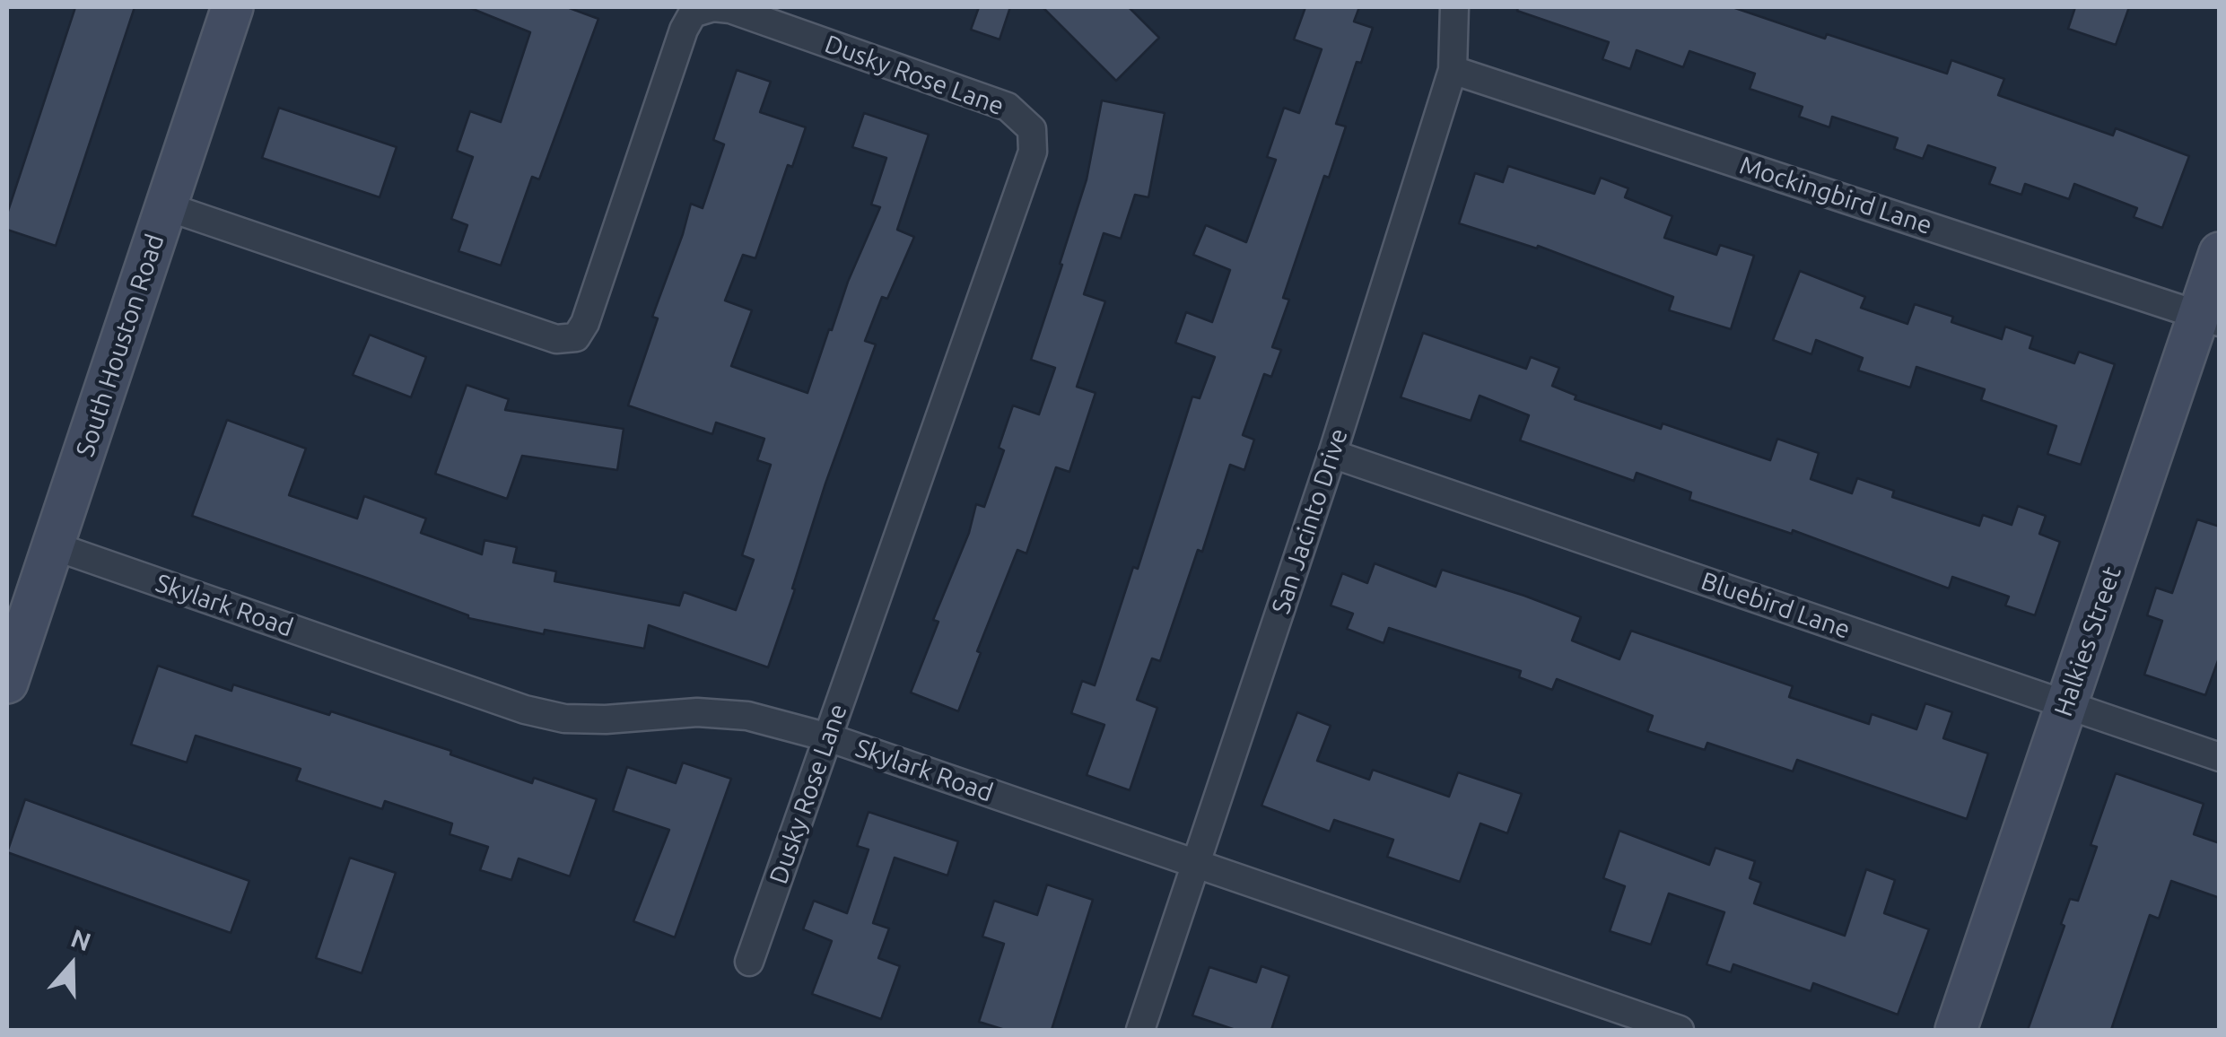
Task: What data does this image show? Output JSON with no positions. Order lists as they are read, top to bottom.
{
  "streets": {
    "street": [
      "Dusky Rose Lane",
      "Mockingbird Lane",
      "South Houston Road",
      "San Jacinto Drive",
      "Skylark Road",
      "Bluebird Lane",
      "Halkies Street"
    ]
  },
  "crossings": [
    ["Dusky Rose Lane", "South Houston Road"],
    ["Dusky Rose Lane", "Skylark Road"],
    ["Mockingbird Lane", "San Jacinto Drive"],
    ["Mockingbird Lane", "Halkies Street"],
    ["South Houston Road", "Skylark Road"],
    ["San Jacinto Drive", "Skylark Road"],
    ["San Jacinto Drive", "Bluebird Lane"],
    ["Bluebird Lane", "Halkies Street"]
  ],
  "north": "top"
}
